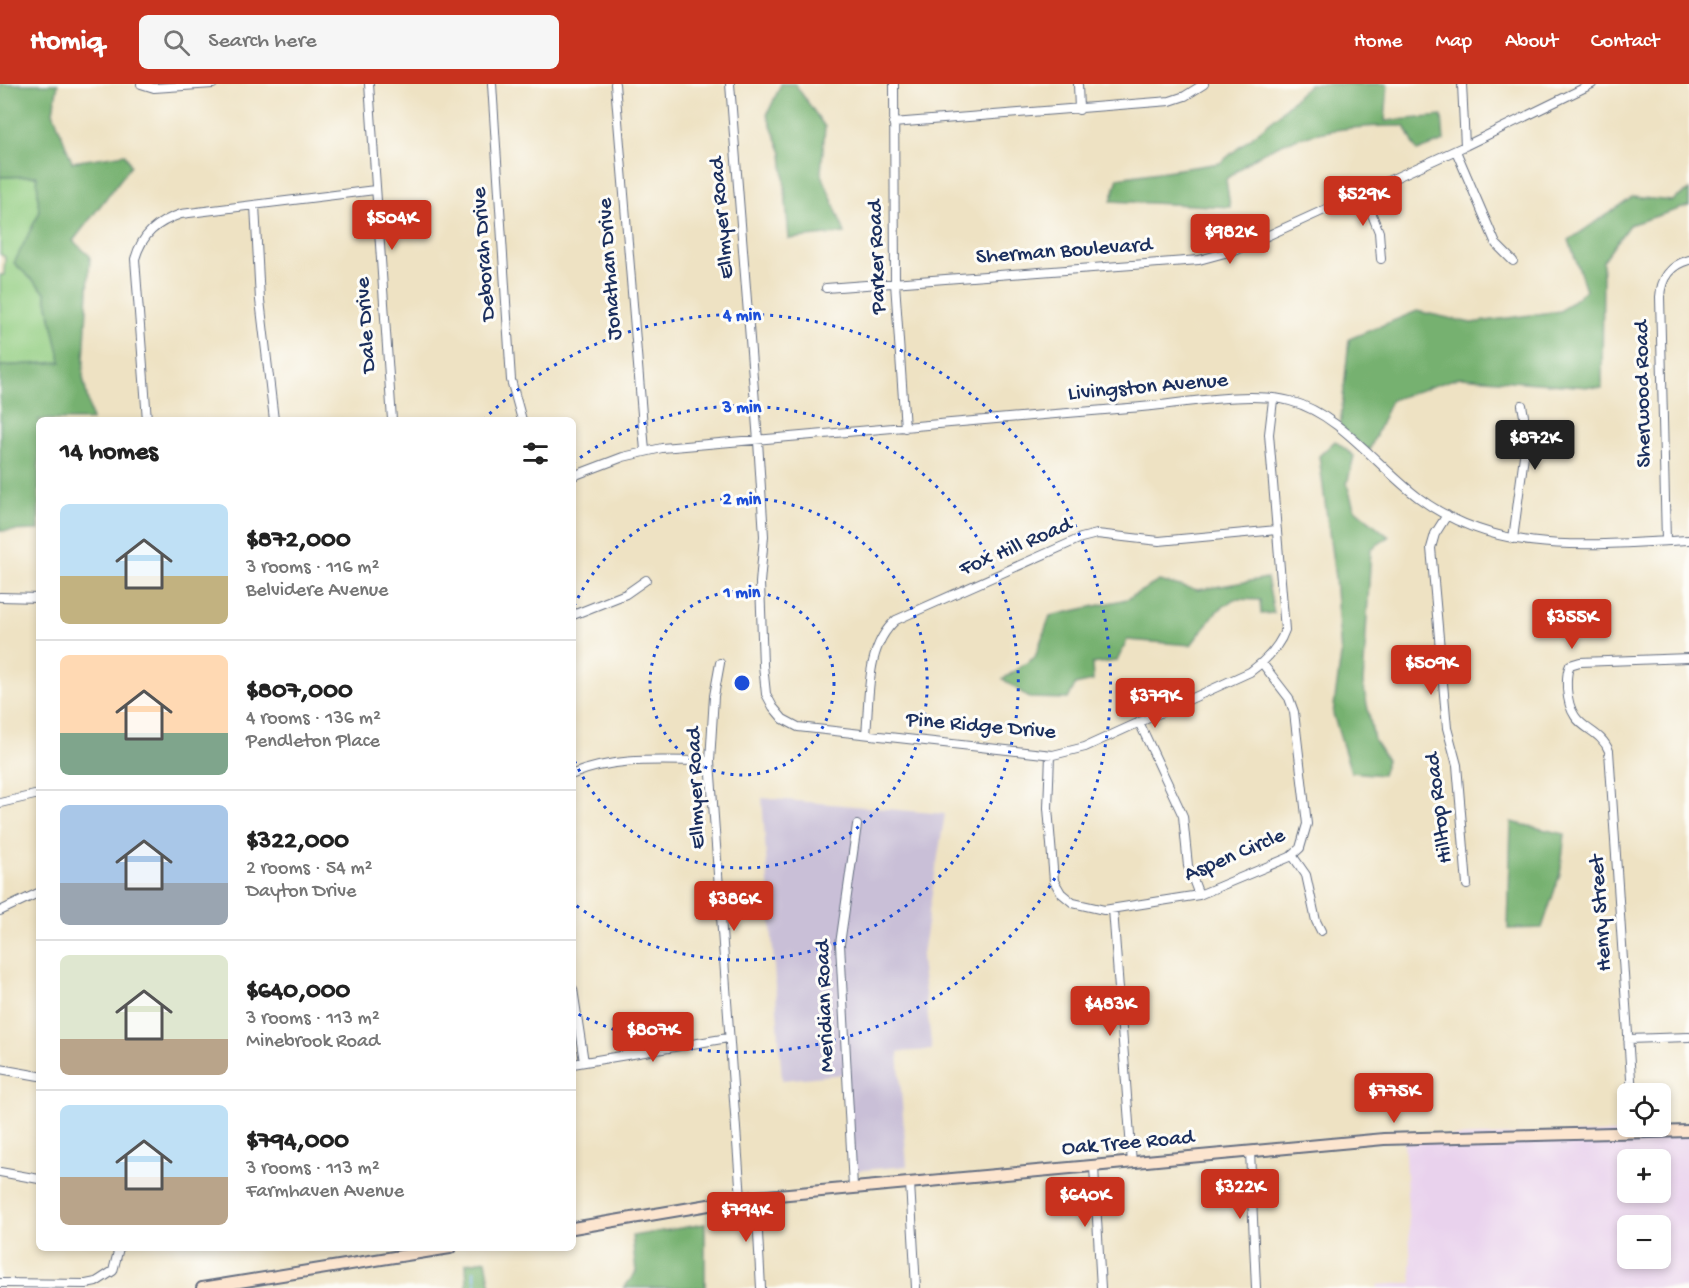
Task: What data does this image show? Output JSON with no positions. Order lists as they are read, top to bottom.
{
  "streets": {
    "main road": ["Oak Tree Road"],
    "street": [
      "Ellmyer Road",
      "Sherman Boulevard",
      "Deborah Drive",
      "Parker Road",
      "Jonathan Drive",
      "Dale Drive",
      "Livingston Avenue",
      "Sherwood Road",
      "Fox Hill Road",
      "Pine Ridge Drive",
      "Hilltop Road",
      "Aspen Circle",
      "Henry Street",
      "Meridian Road"
    ]
  },
  "crossings": [
    ["Ellmyer Road", "Livingston Avenue"],
    ["Ellmyer Road", "Pine Ridge Drive"],
    ["Ellmyer Road", "Oak Tree Road"],
    ["Sherman Boulevard", "Parker Road"],
    ["Parker Road", "Livingston Avenue"],
    ["Jonathan Drive", "Livingston Avenue"],
    ["Livingston Avenue", "Sherwood Road"],
    ["Livingston Avenue", "Pine Ridge Drive"],
    ["Livingston Avenue", "Hilltop Road"],
    ["Fox Hill Road", "Pine Ridge Drive"],
    ["Pine Ridge Drive", "Aspen Circle"],
    ["Meridian Road", "Oak Tree Road"]
  ],
  "page": {
    "header": "Homiq",
    "search": "Search here",
    "nav": [
      "Home",
      "Map",
      "About",
      "Contact"
    ],
    "price": [
      "$529K",
      "$504K",
      "$982K",
      "$872K",
      "$355K",
      "$509K",
      "$379K",
      "$386K",
      "$483K",
      "$807K",
      "$775K",
      "$322K",
      "$640K",
      "$794K"
    ],
    "heading": "14 homes",
    "list": [
      {
        "name": "$872,000",
        "note": "3 rooms · 116 m² · Belvidere Avenue"
      },
      {
        "name": "$807,000",
        "note": "4 rooms · 136 m² · Pendleton Place"
      },
      {
        "name": "$322,000",
        "note": "2 rooms · 54 m² · Dayton Drive"
      },
      {
        "name": "$640,000",
        "note": "3 rooms · 113 m² · Minebrook Road"
      },
      {
        "name": "$794,000",
        "note": "3 rooms · 113 m² · Farmhaven Avenue"
      }
    ],
    "map_buttons": ["+", "−"]
  },
  "rings": [
    "4 min",
    "3 min",
    "2 min",
    "1 min"
  ]
}
